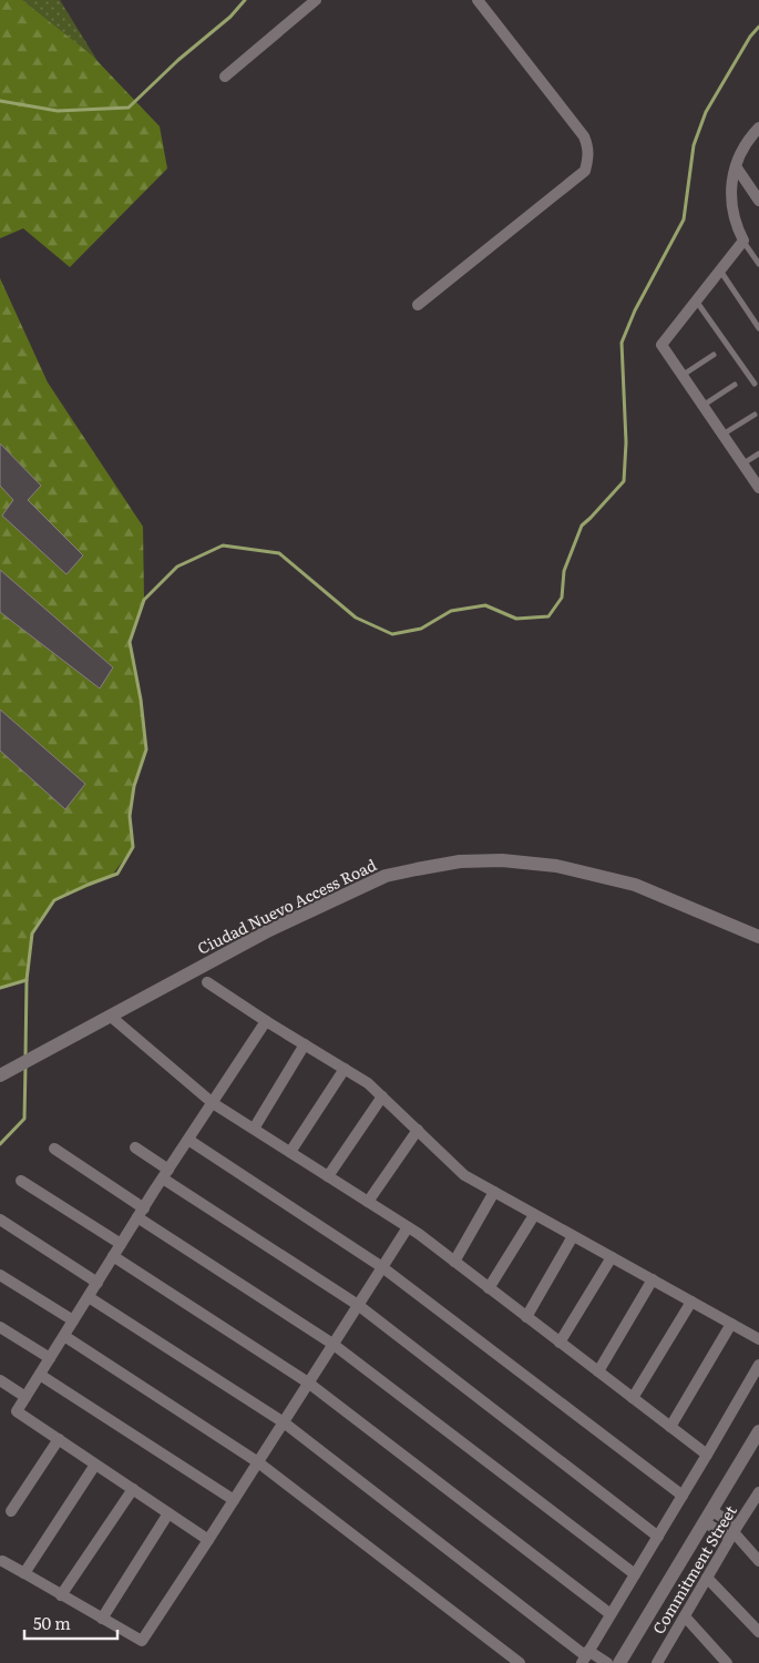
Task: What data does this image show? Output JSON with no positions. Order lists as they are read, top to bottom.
{
  "streets": {
    "street": ["Ciudad Nuevo Access Road", "Commitment Street"]
  },
  "scale_bar": "50 m"
}
